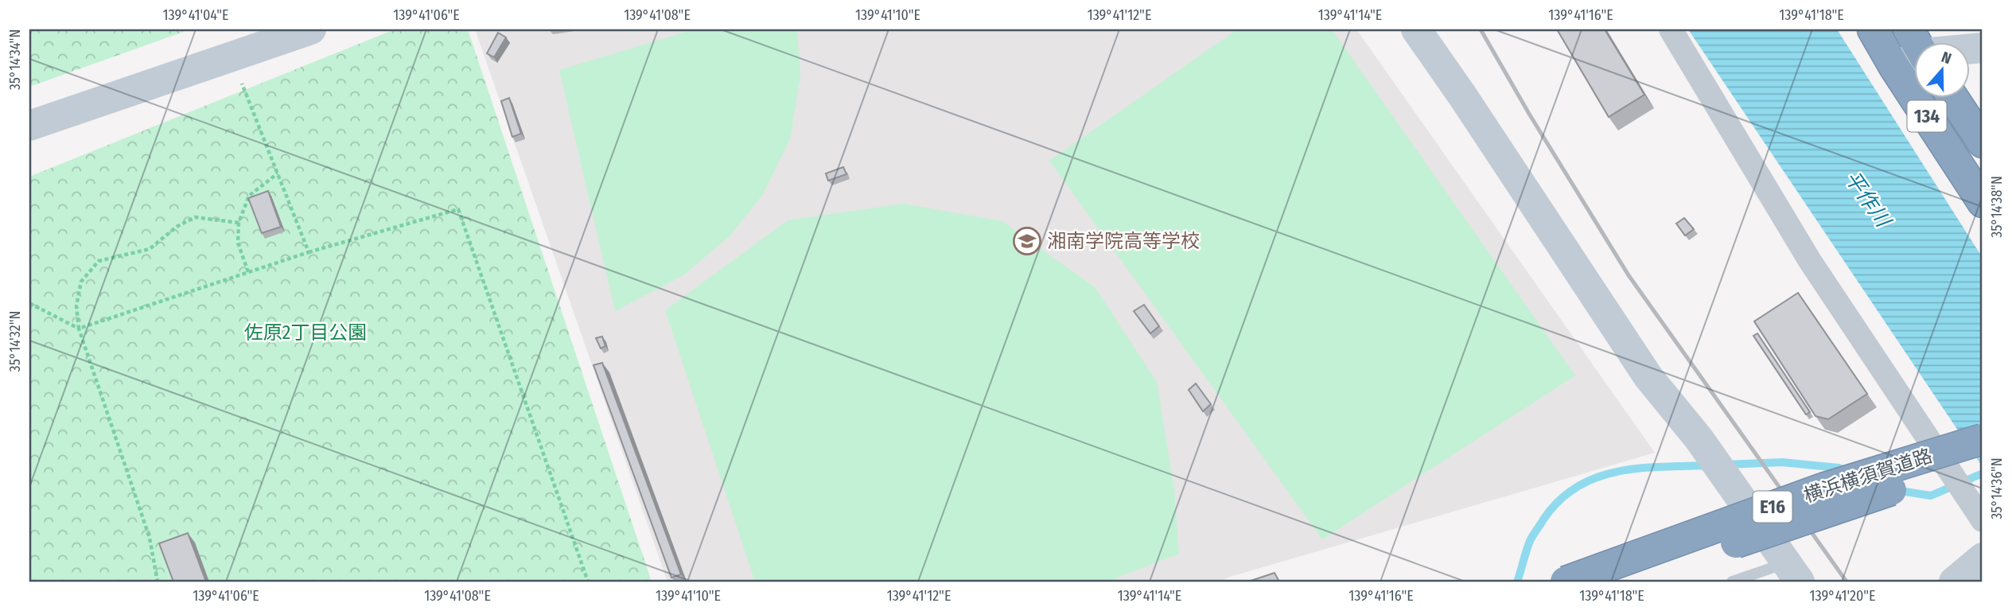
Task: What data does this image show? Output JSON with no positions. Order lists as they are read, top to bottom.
{
  "streets": {
    "highway": ["134", "横浜横須賀道路", "E16"]
  },
  "water": ["平作川"],
  "parks": ["佐原2丁目公園"],
  "places": {
    "school or university": ["湘南学院高等学校"]
  },
  "north": "top",
  "coordinates": [
    "139°41'04\"E",
    "139°41'06\"E",
    "139°41'08\"E",
    "139°41'10\"E",
    "139°41'12\"E",
    "139°41'14\"E",
    "139°41'16\"E",
    "139°41'18\"E",
    "35°14'34\"N",
    "35°14'38\"N",
    "35°14'32\"N",
    "35°14'36\"N",
    "139°41'20\"E"
  ]
}
